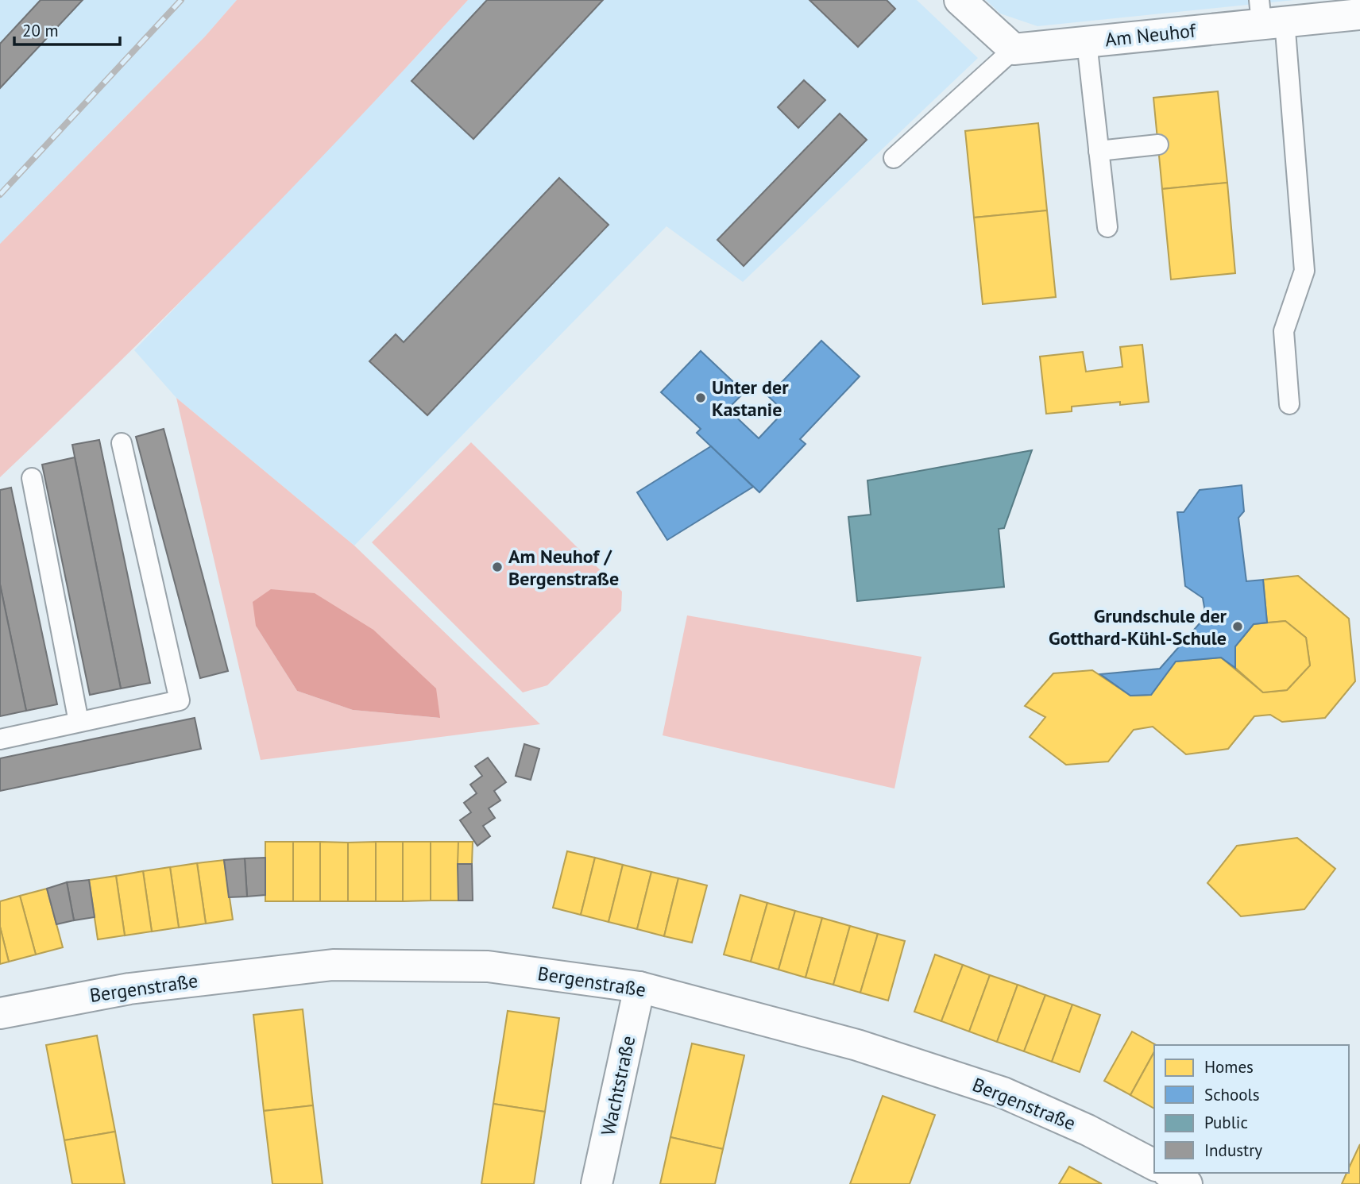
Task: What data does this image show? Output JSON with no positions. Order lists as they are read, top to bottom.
{
  "streets": {
    "street": ["Am Neuhof", "Bergenstraße", "Wachtstraße"]
  },
  "crossings": [
    ["Bergenstraße", "Wachtstraße"]
  ],
  "places": ["Unter der Kastanie", "Am Neuhof / Bergenstraße", "Grundschule der Gotthard-Kühl-Schule"],
  "legend": [
    "Homes",
    "Schools",
    "Public",
    "Industry"
  ],
  "scale_bar": "20 m"
}
